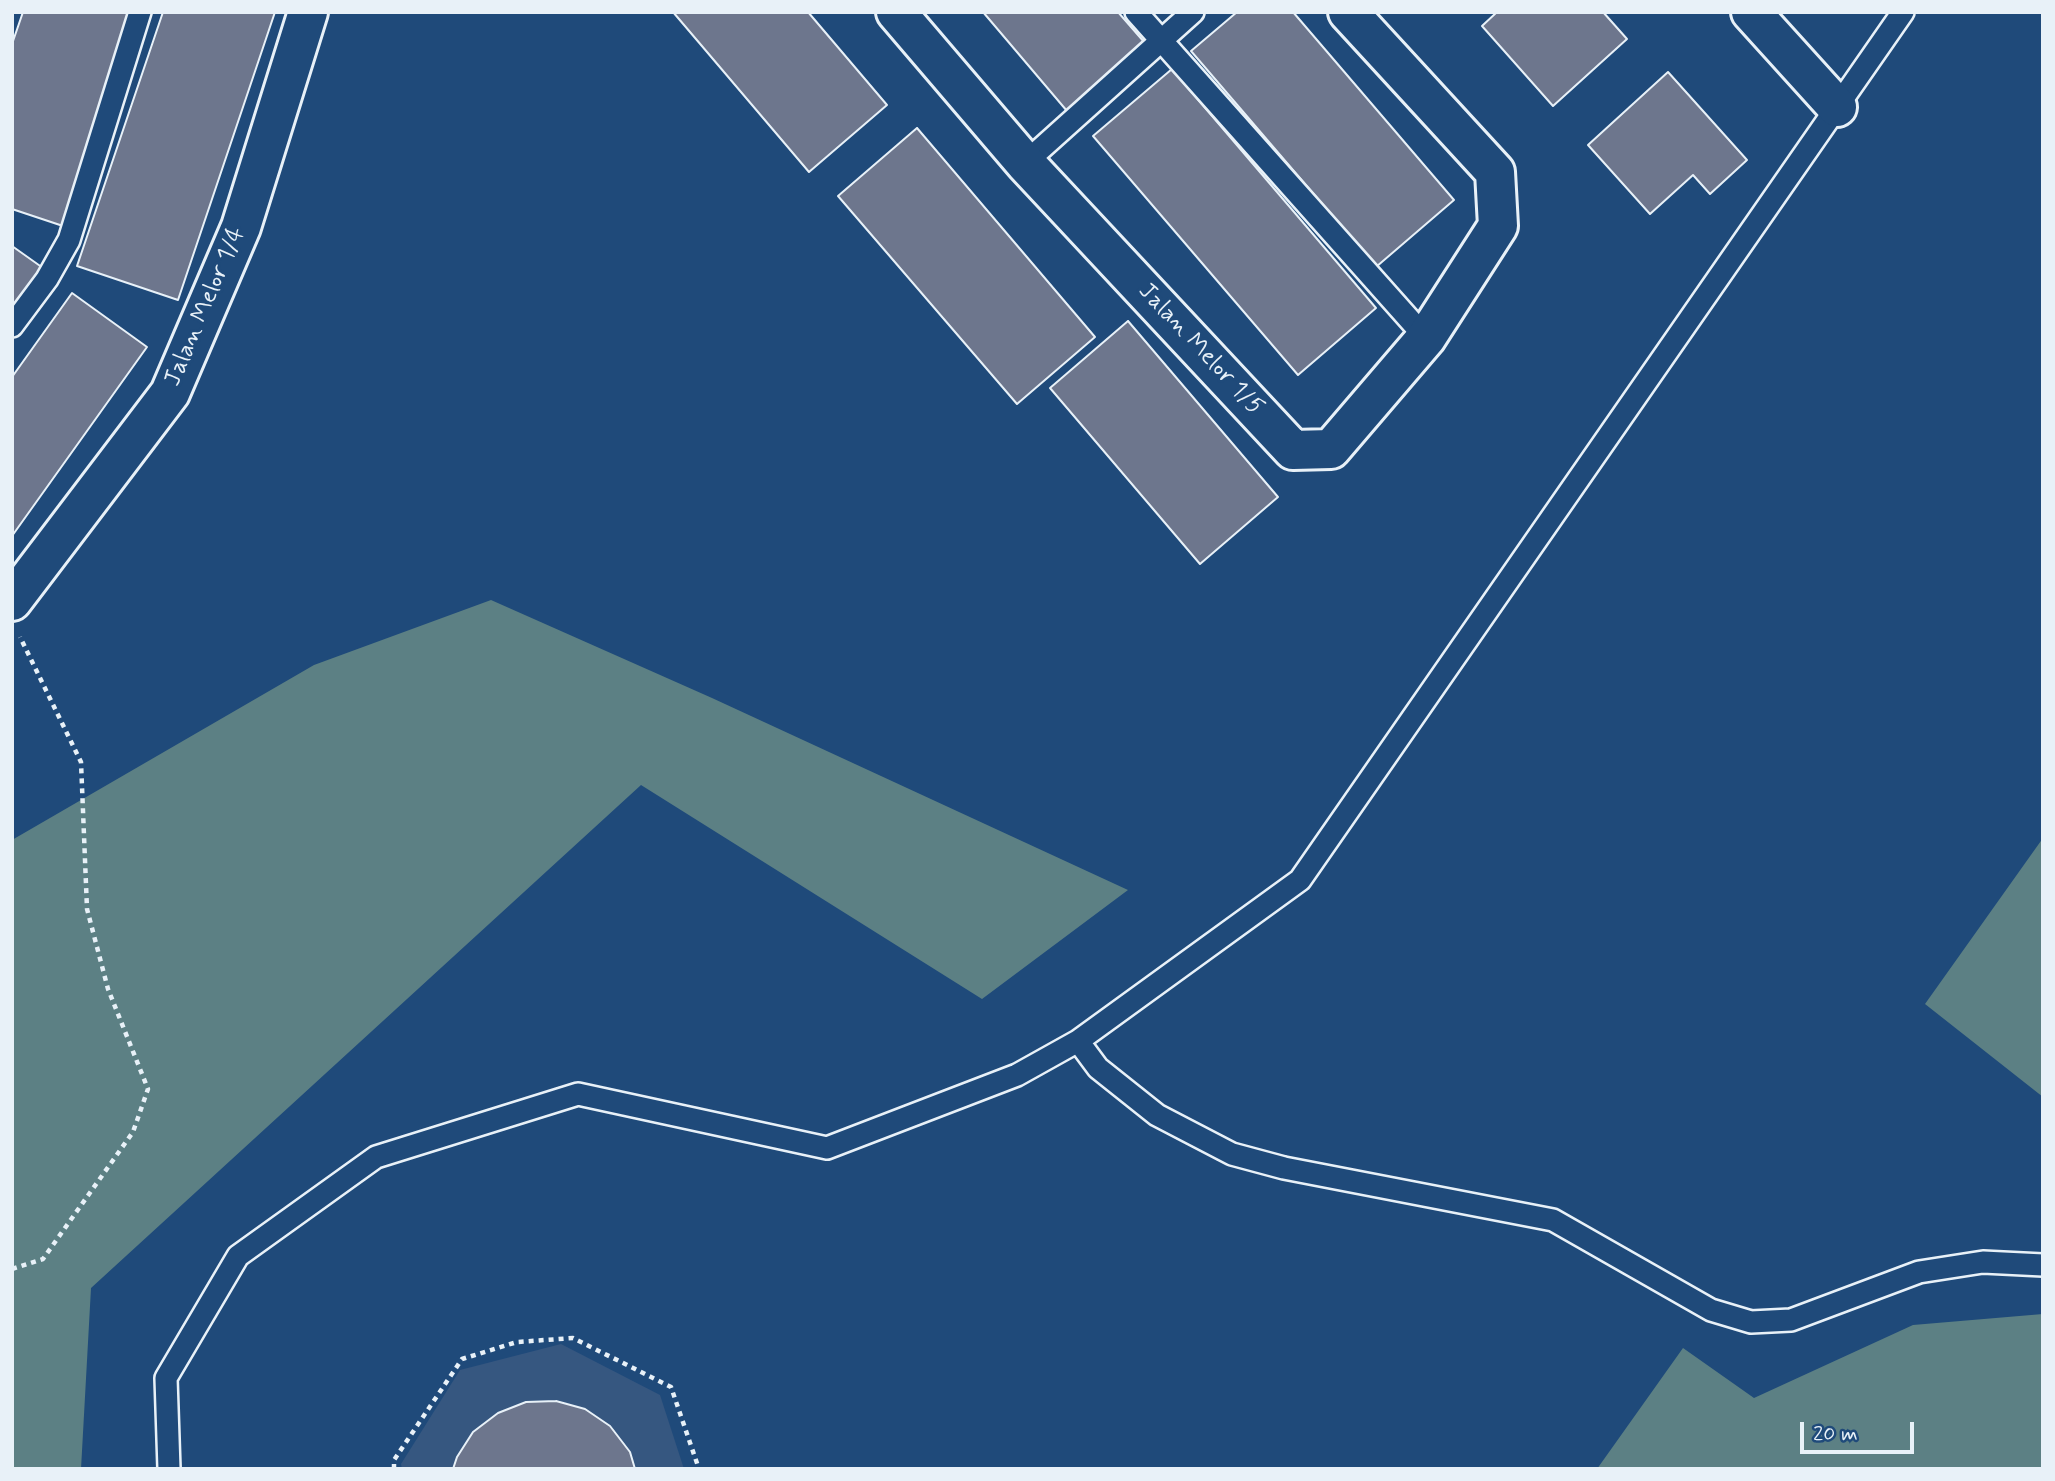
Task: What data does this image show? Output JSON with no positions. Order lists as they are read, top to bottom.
{
  "streets": {
    "street": ["Jalan Melor 1/4", "Jalan Melor 1/5"]
  },
  "scale_bar": "20 m"
}
